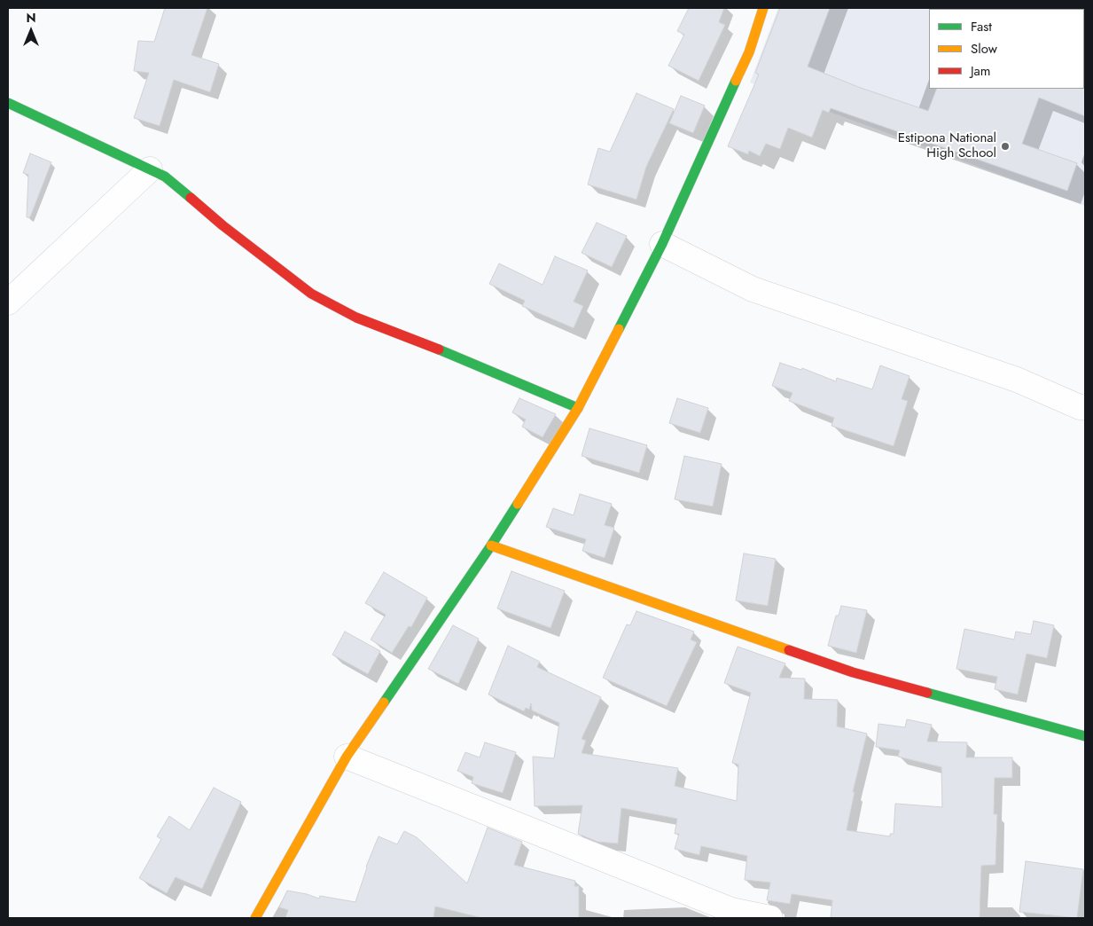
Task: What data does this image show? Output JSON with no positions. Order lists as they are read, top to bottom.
{
  "places": ["Estipona National High School"],
  "legend": ["Fast", "Slow", "Jam"],
  "north": "top"
}
